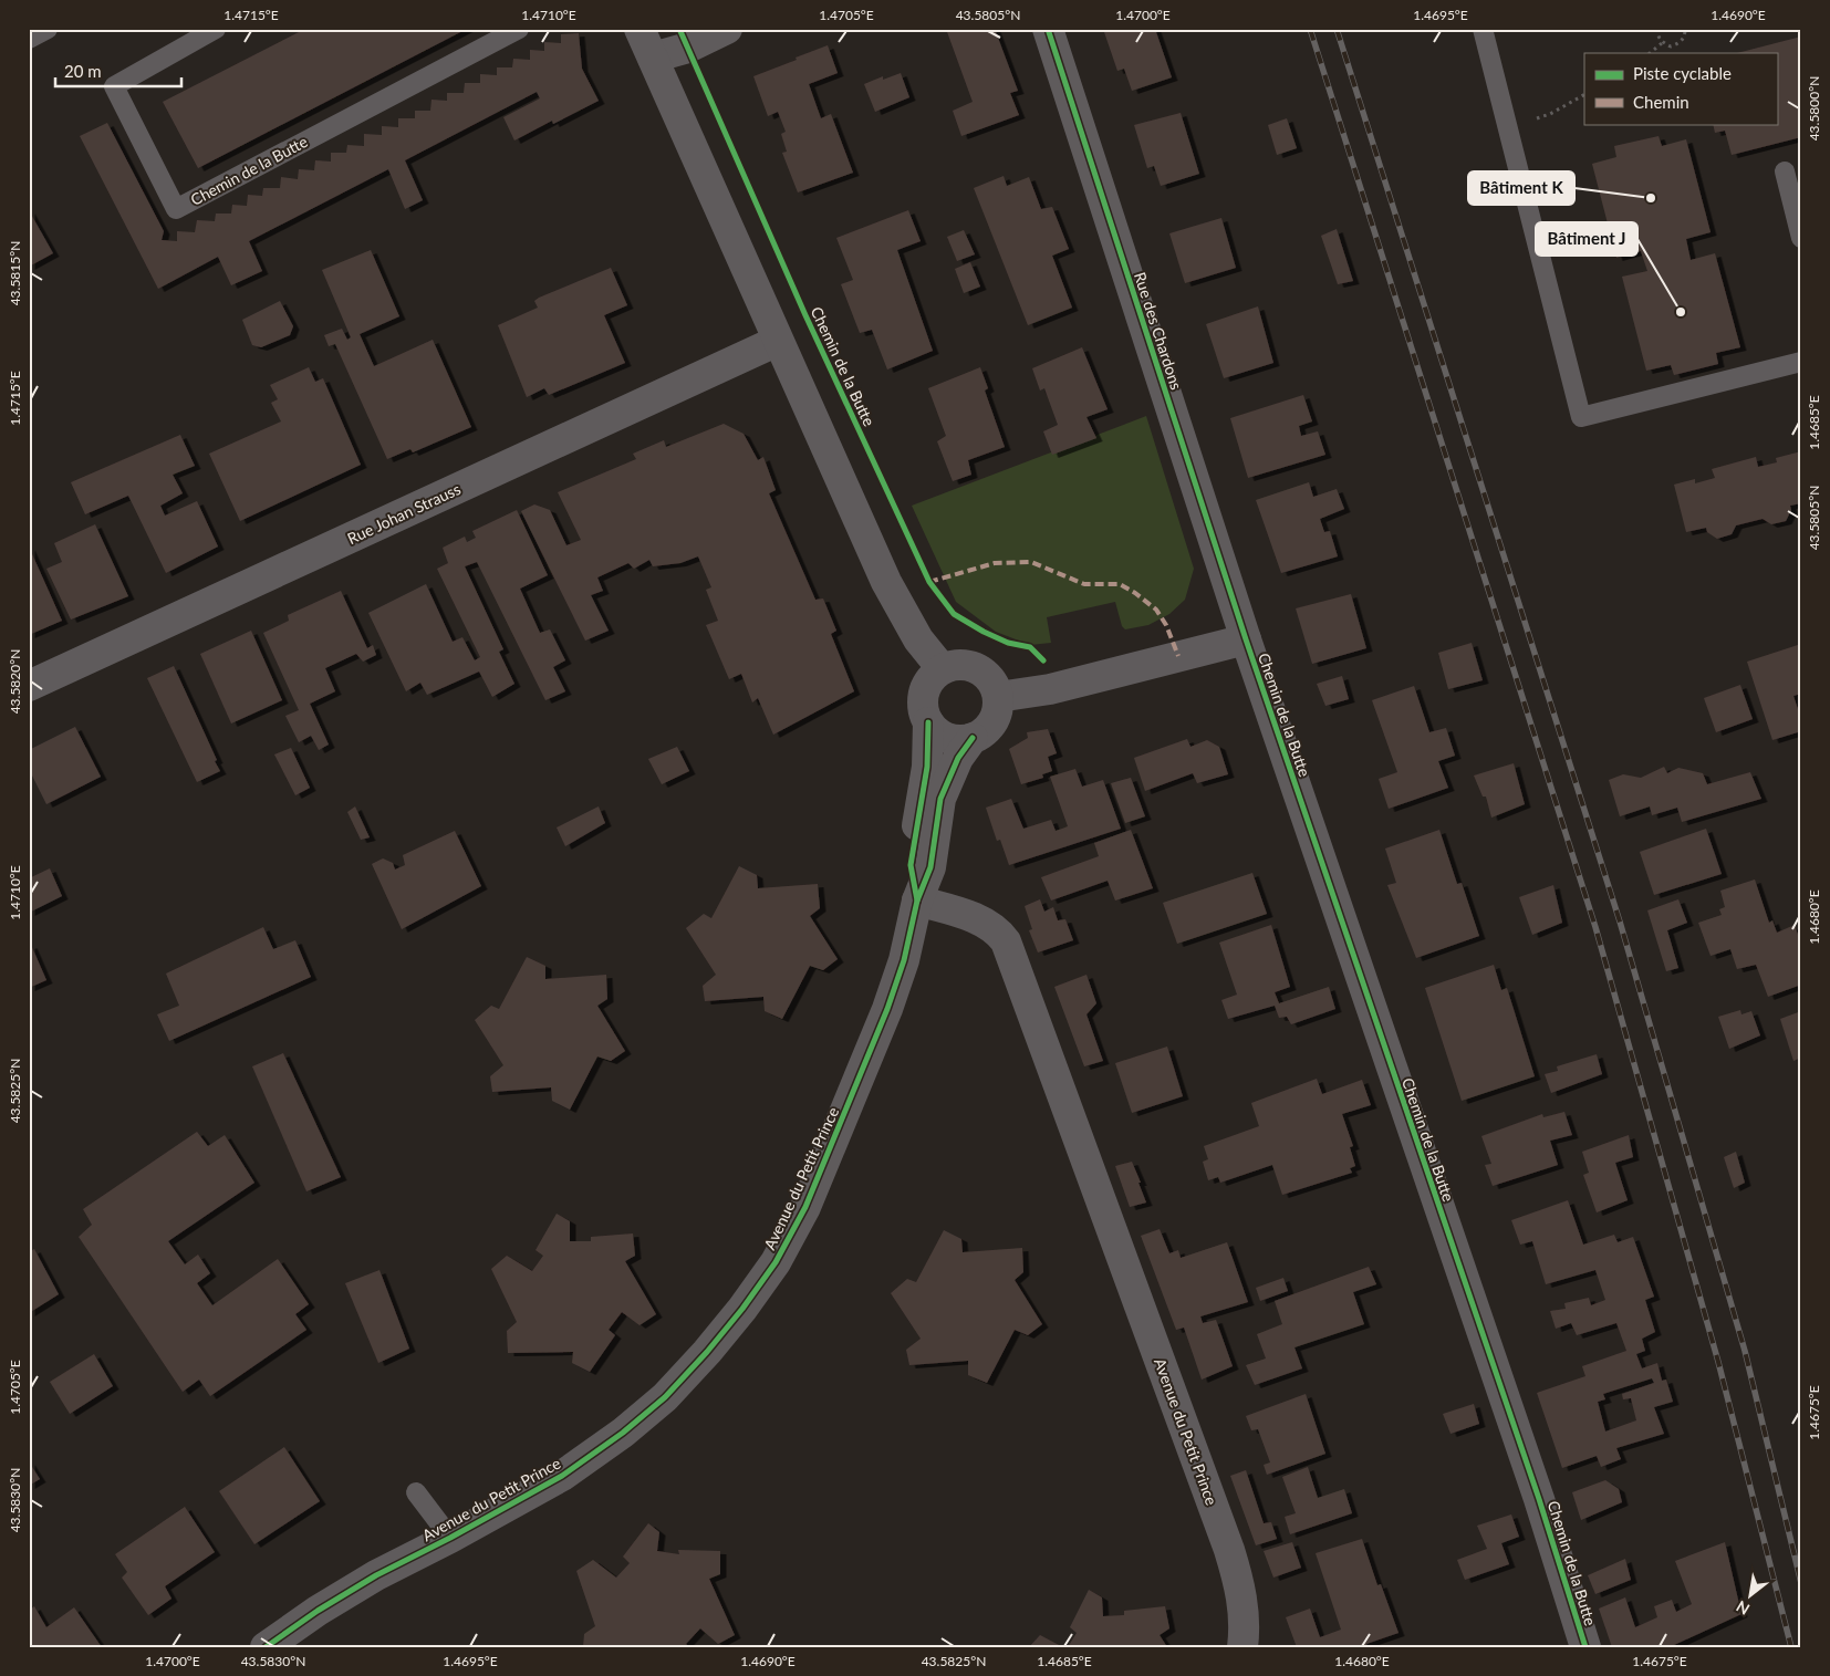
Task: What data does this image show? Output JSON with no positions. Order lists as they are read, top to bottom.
{
  "streets": {
    "street": [
      "Chemin de la Butte",
      "Rue des Chardons",
      "Rue Johan Strauss",
      "Avenue du Petit Prince"
    ]
  },
  "crossings": [
    ["Chemin de la Butte", "Rue des Chardons"],
    ["Chemin de la Butte", "Avenue du Petit Prince"]
  ],
  "places": ["Bâtiment K", "Bâtiment J"],
  "legend": ["Piste cyclable", "Chemin"],
  "scale_bar": "20 m",
  "north": "bottom left",
  "coordinates": [
    "1.4715°E",
    "1.4710°E",
    "1.4705°E",
    "43.5805°N",
    "1.4700°E",
    "1.4695°E",
    "1.4690°E",
    "43.5800°N",
    "43.5815°N",
    "1.4685°E",
    "43.5820°N",
    "1.4680°E",
    "43.5825°N",
    "1.4675°E",
    "43.5830°N"
  ]
}
